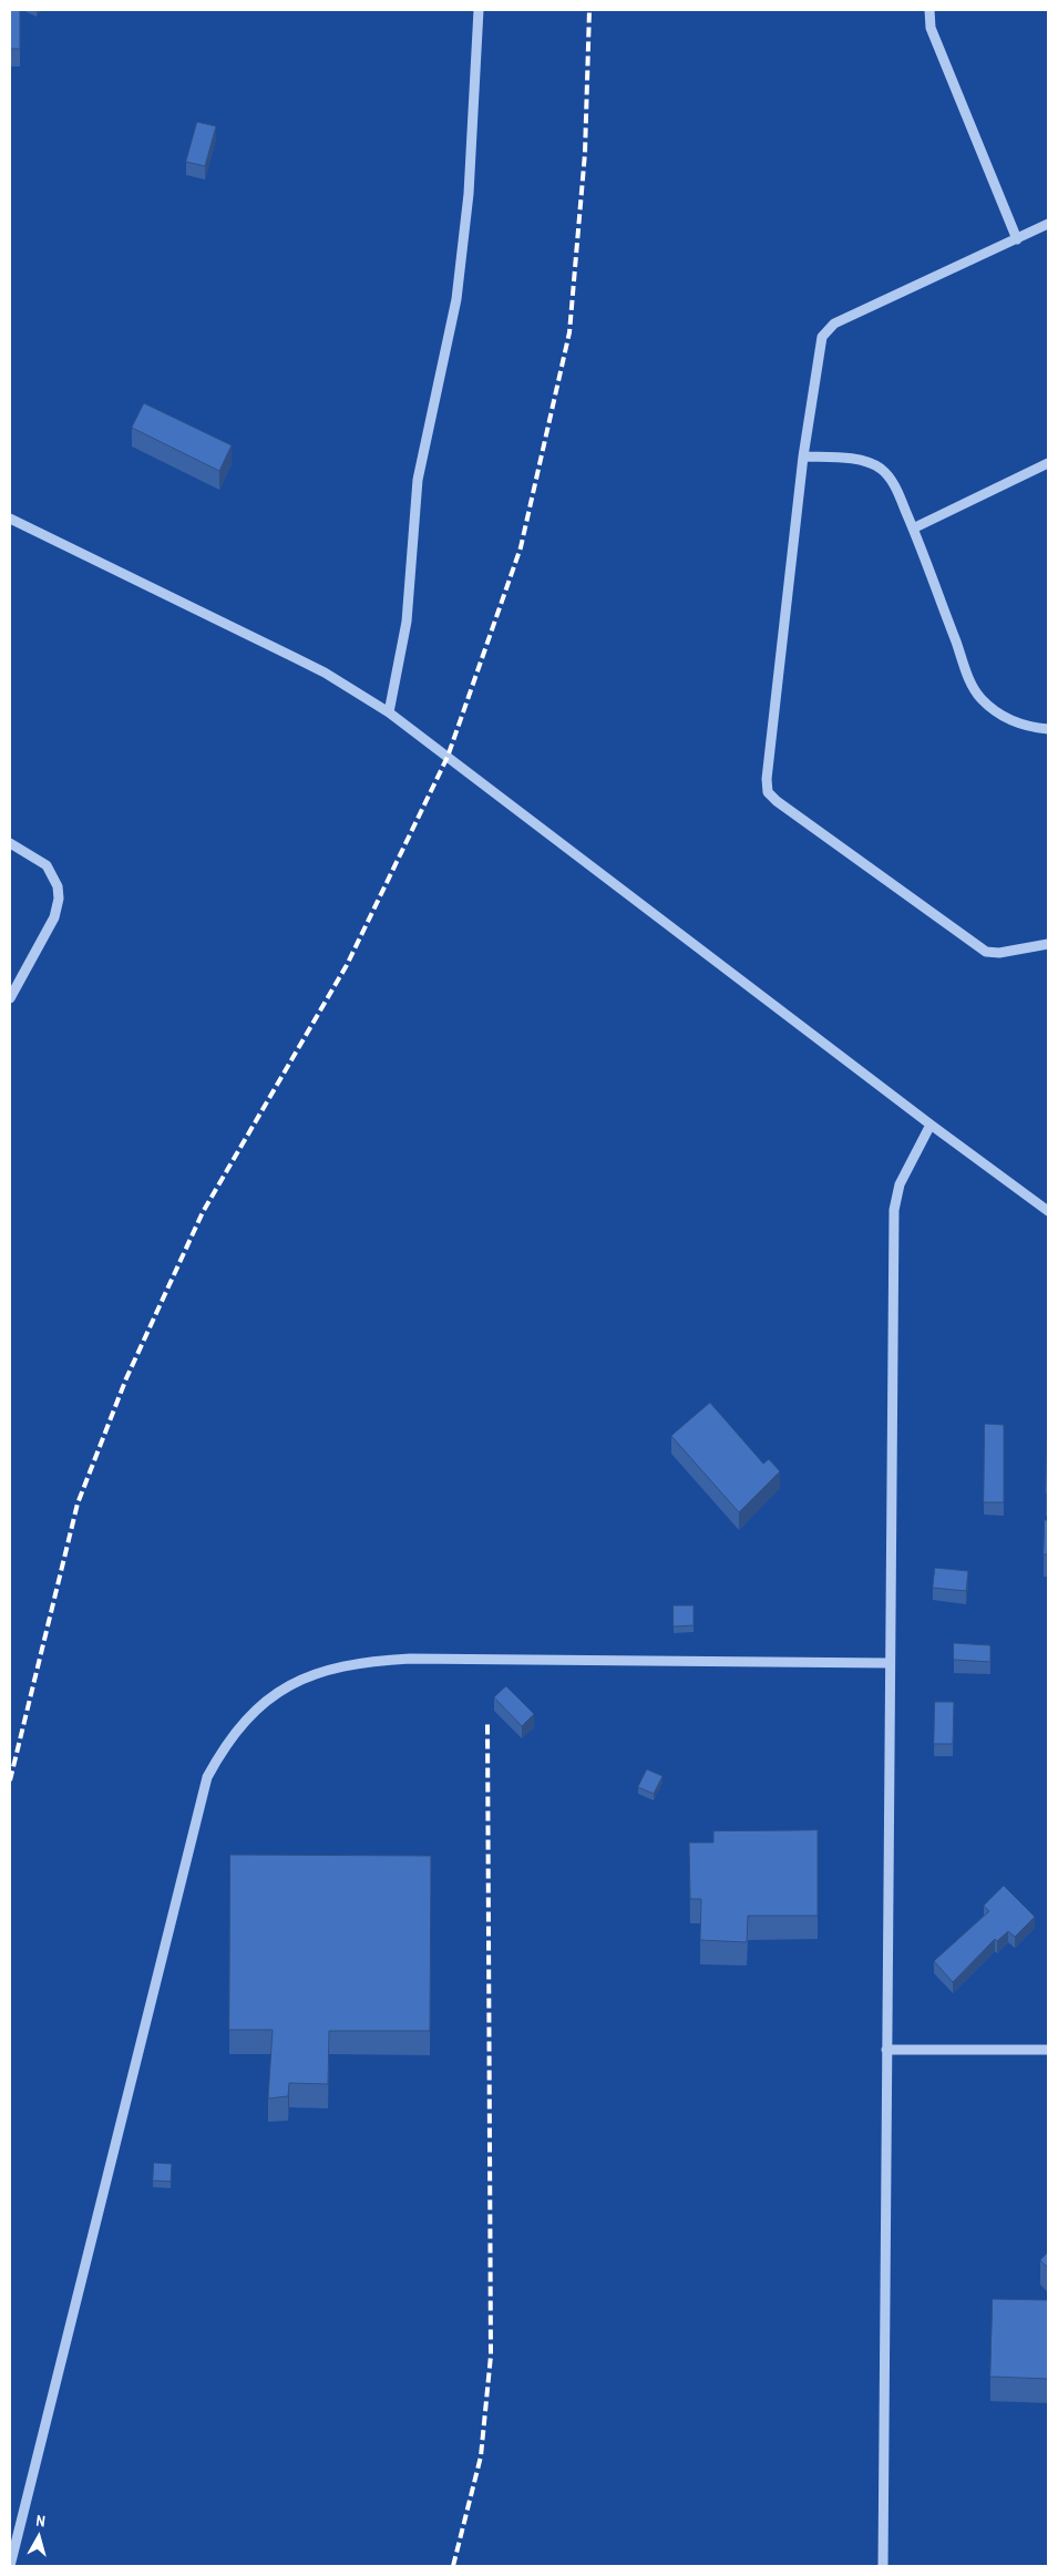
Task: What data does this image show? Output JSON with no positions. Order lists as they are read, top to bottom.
{
  "north": "top"
}
